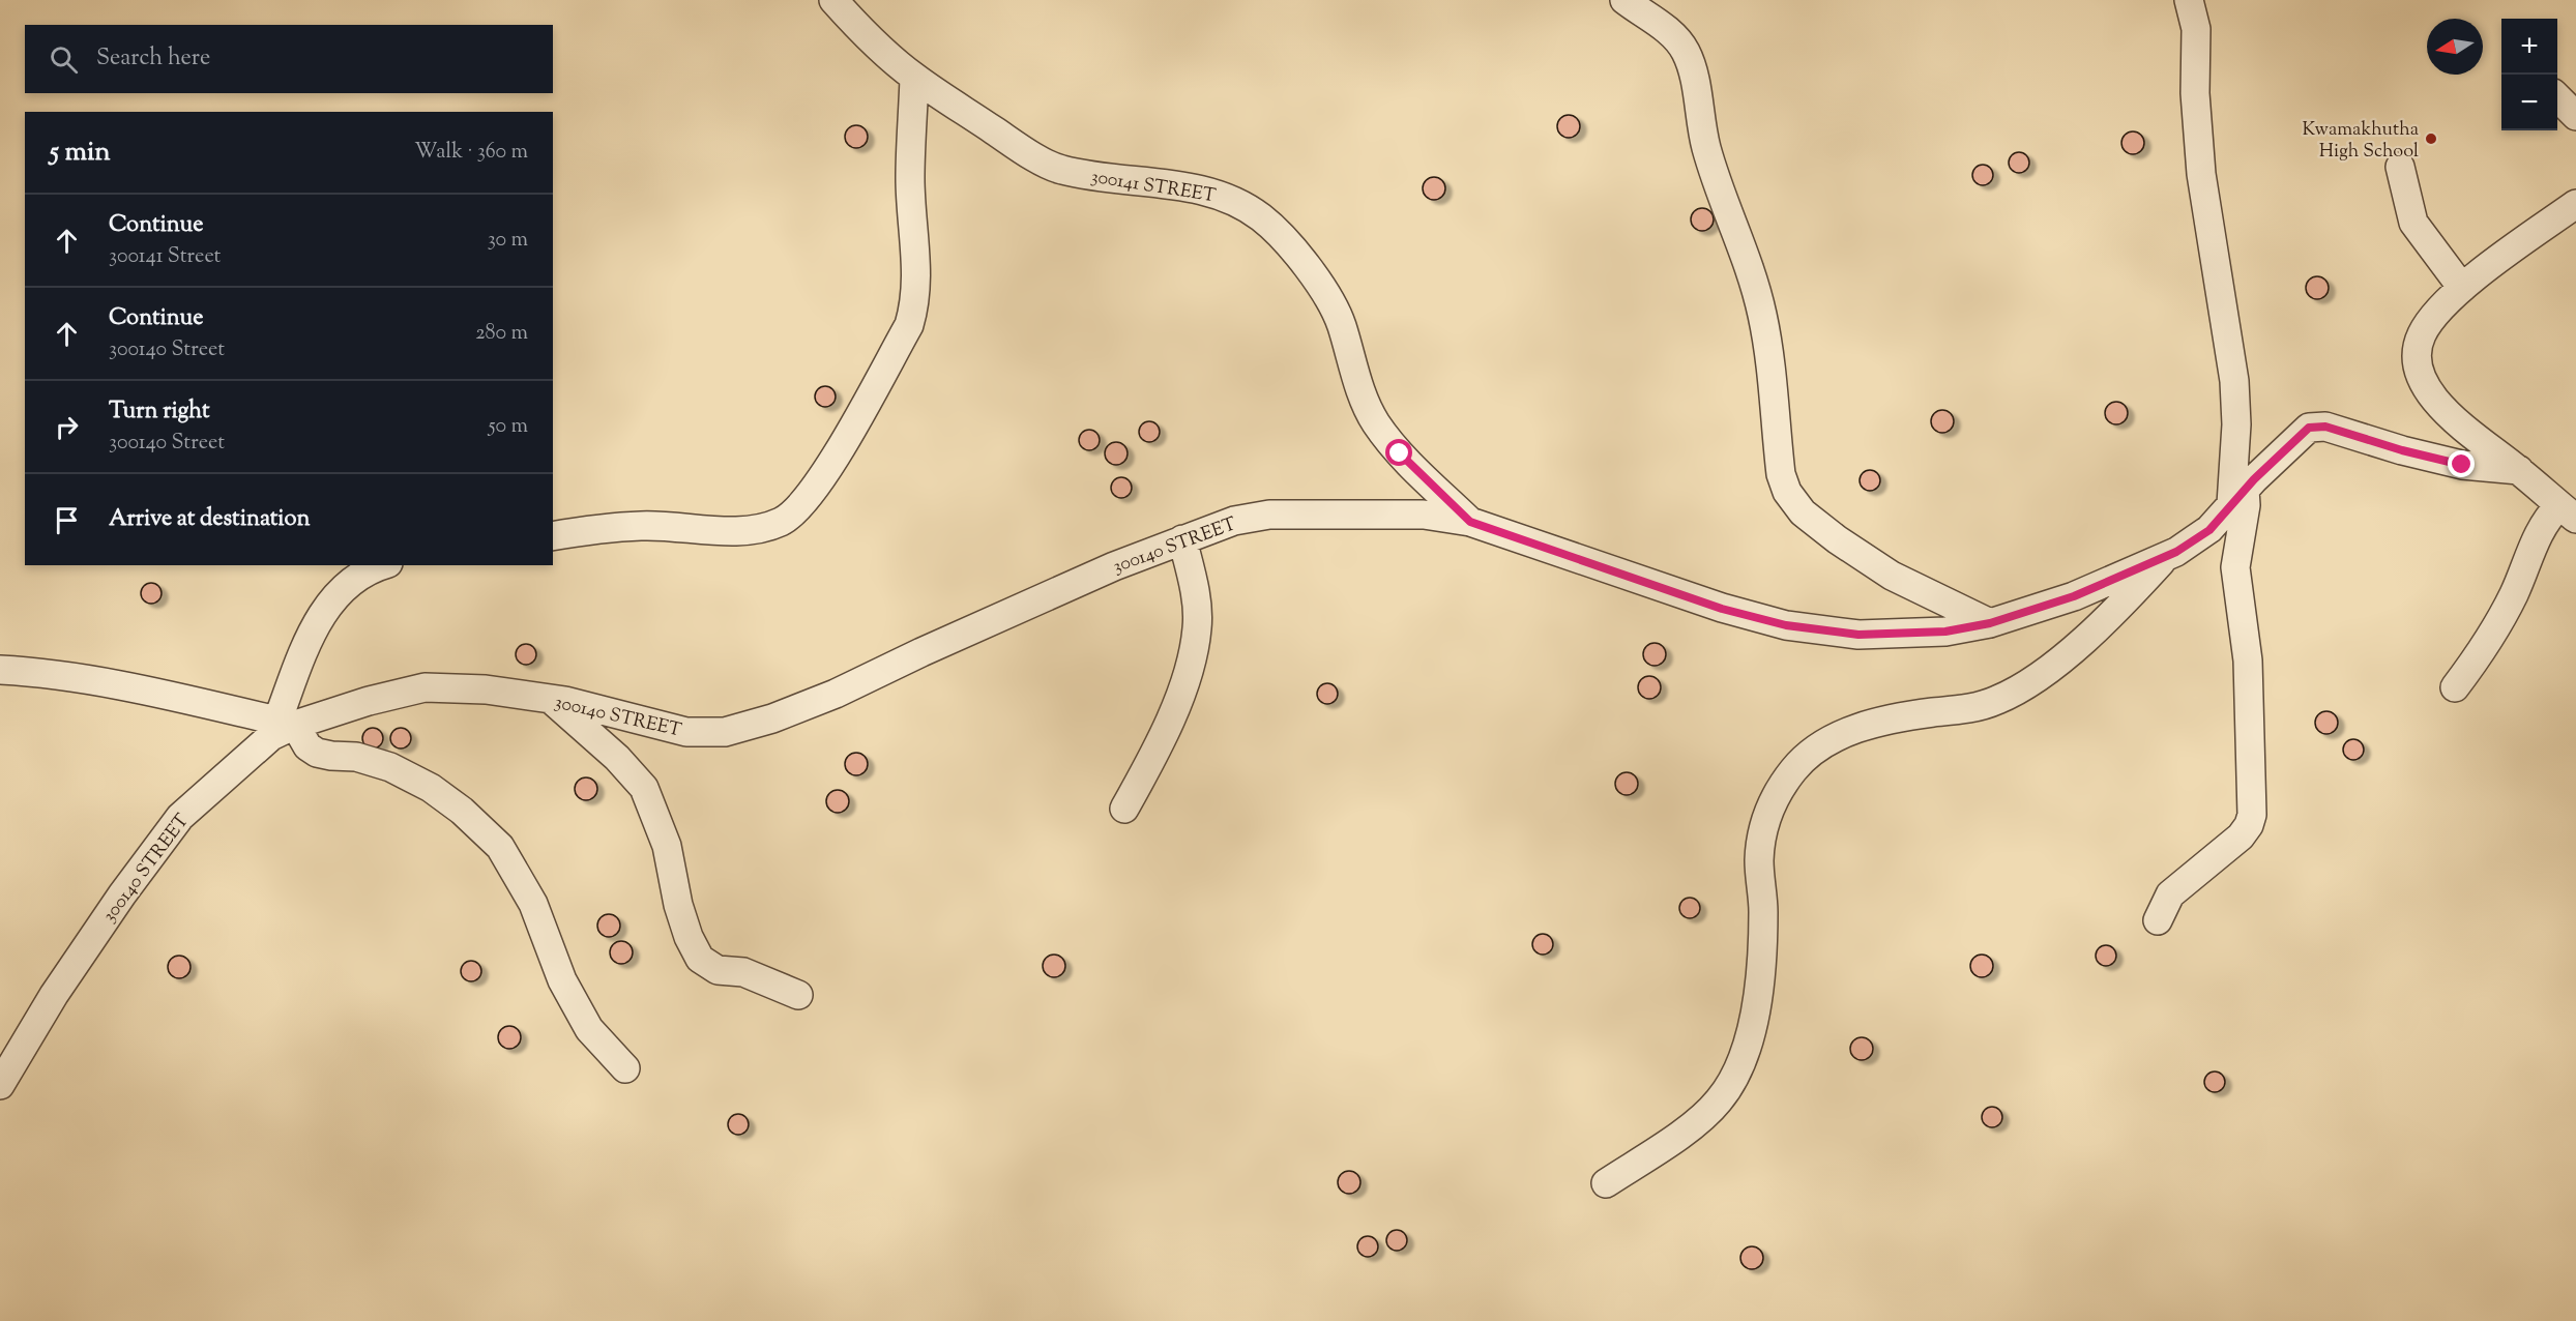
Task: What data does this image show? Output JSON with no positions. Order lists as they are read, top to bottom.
{
  "streets": {
    "street": ["300141 STREET", "300140 STREET"]
  },
  "crossings": [
    ["300141 STREET", "300140 STREET"]
  ],
  "places": ["Kwamakhutha High School"],
  "north": "left",
  "page": {
    "map_buttons": ["+", "−"],
    "search": "Search here",
    "heading": ["5 min", "Walk · 360 m"],
    "list": [
      ["Continue", "300141 Street", "30 m"],
      ["Continue", "300140 Street", "280 m"],
      ["Turn right", "300140 Street", "50 m"],
      "Arrive at destination"
    ]
  }
}
